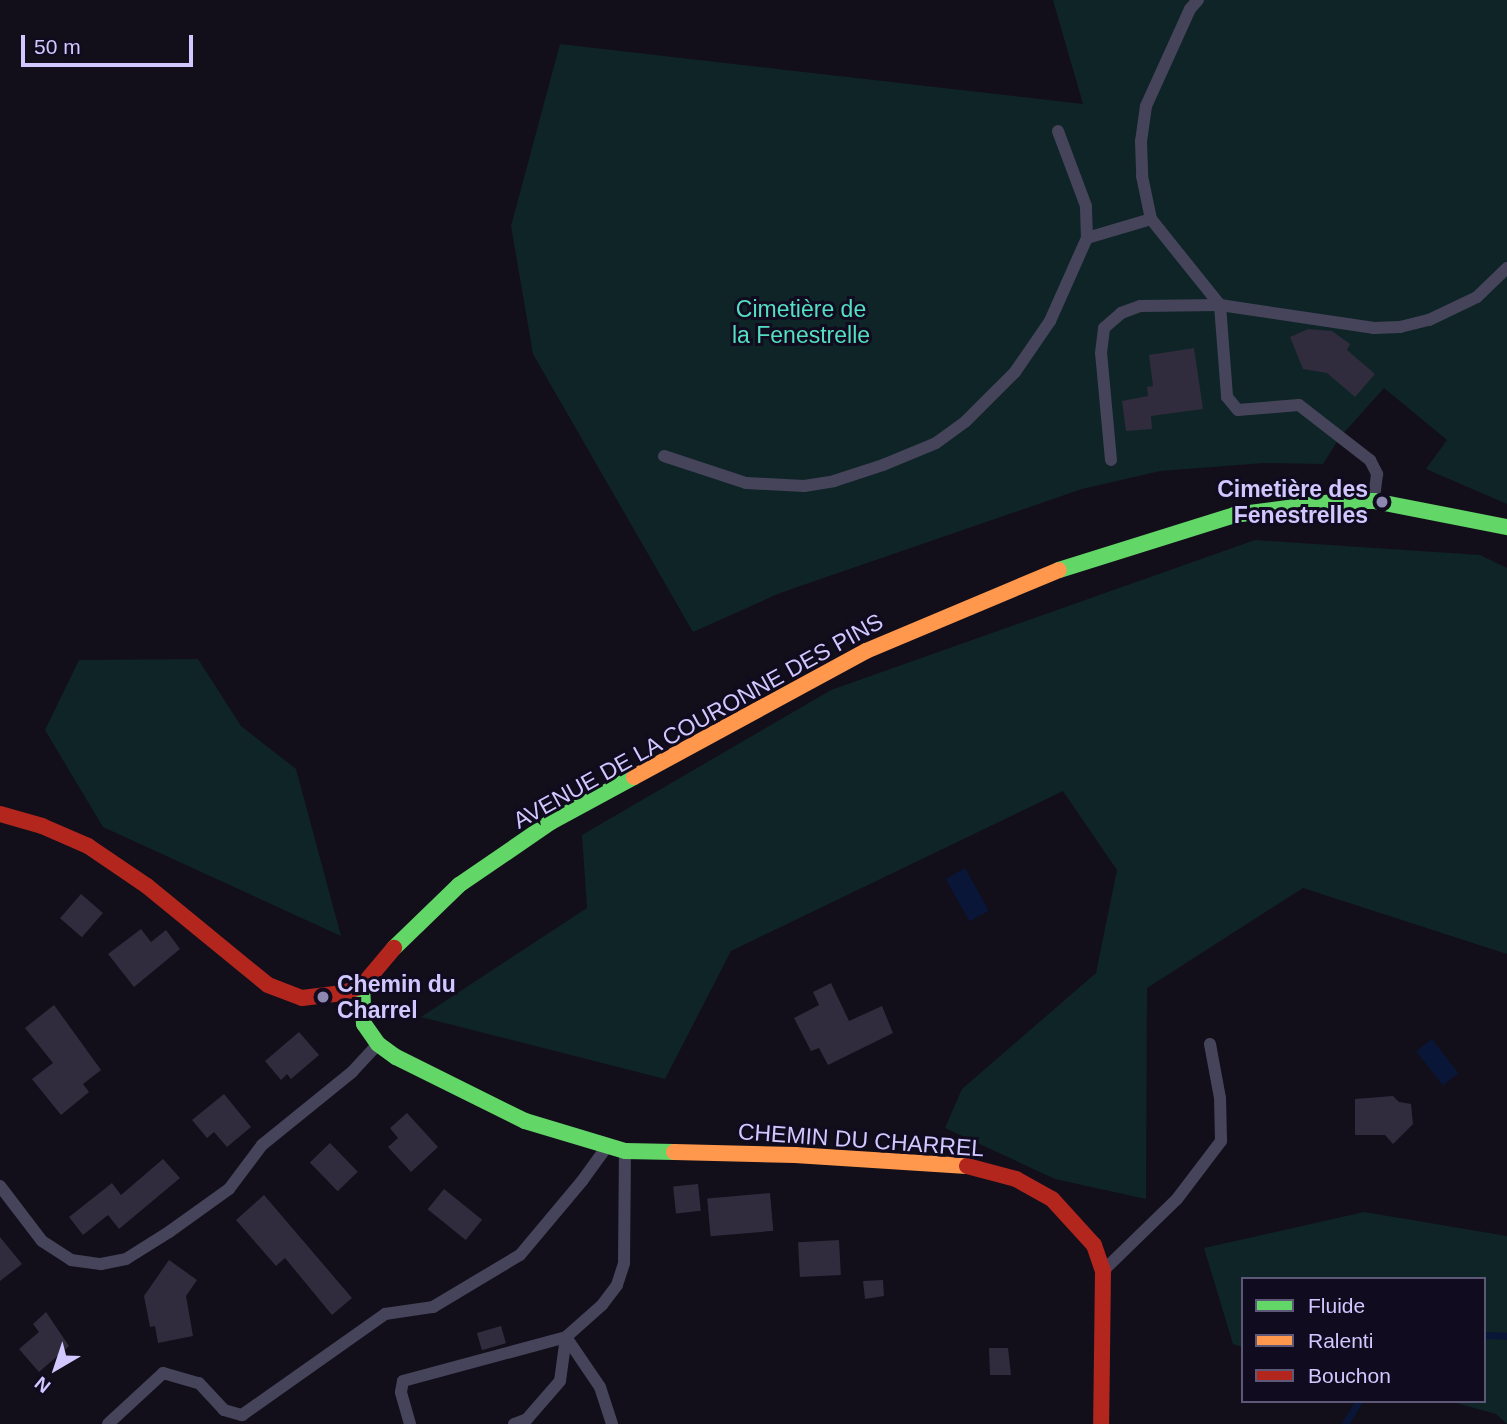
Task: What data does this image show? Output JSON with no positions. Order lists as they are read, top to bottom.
{
  "streets": {
    "street": ["AVENUE DE LA COURONNE DES PINS", "CHEMIN DU CHARREL"]
  },
  "parks": ["Cimetière de la Fenestrelle"],
  "places": ["Cimetière des Fenestrelles", "Chemin du Charrel"],
  "legend": ["Fluide", "Ralenti", "Bouchon"],
  "scale_bar": "50 m",
  "north": "bottom left"
}
